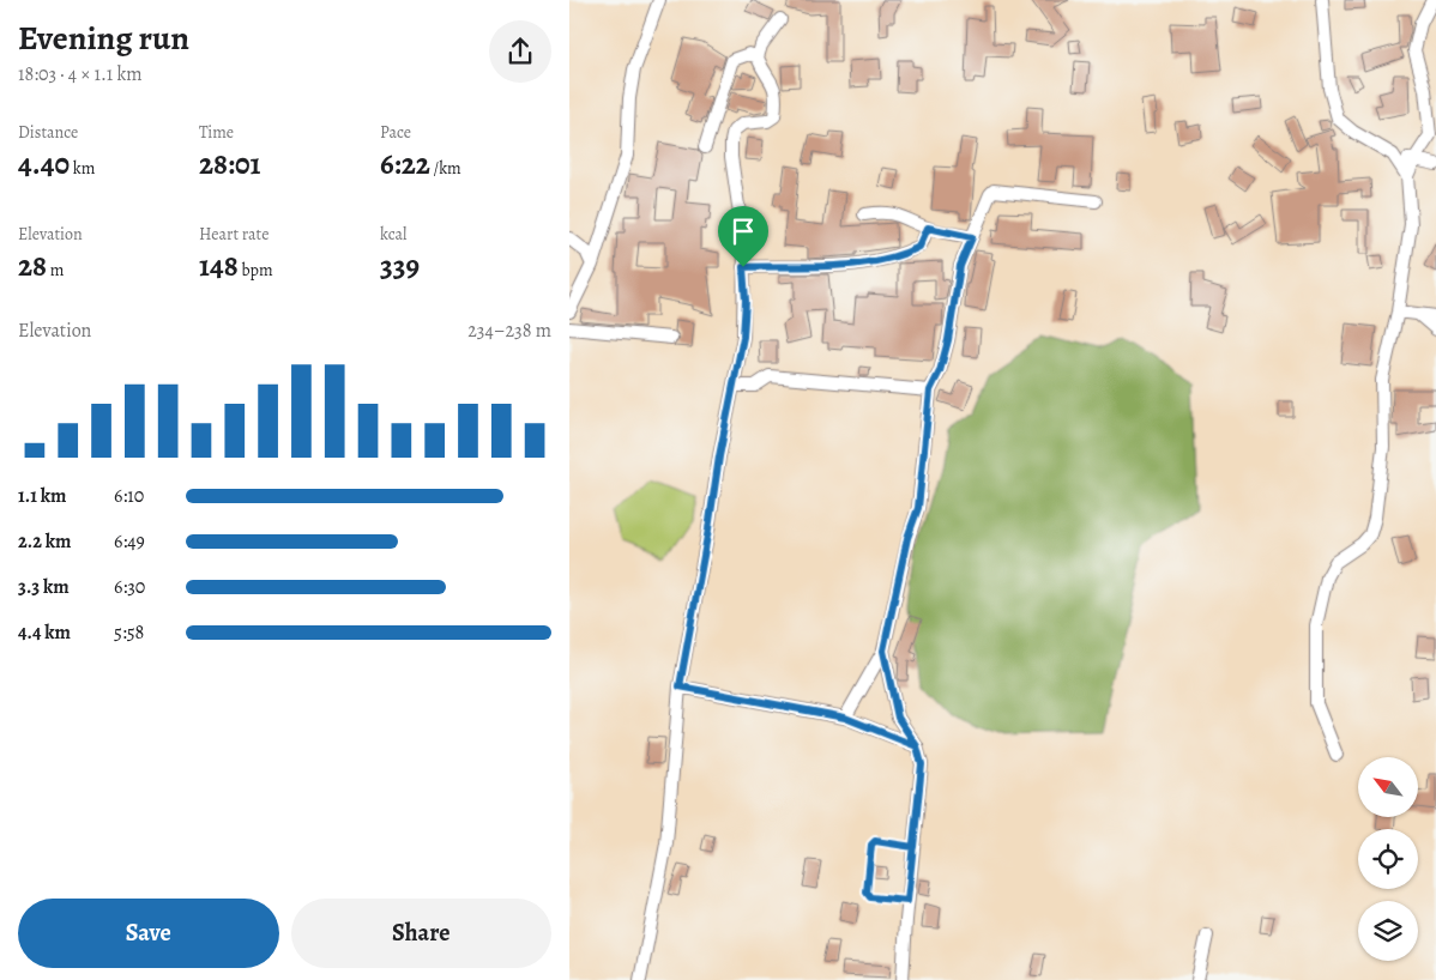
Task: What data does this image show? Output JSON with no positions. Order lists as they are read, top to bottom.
{
  "north": "top left",
  "page": {
    "heading": ["Evening run", "18:03 · 4 × 1.1 km"],
    "stats": [
      ["Distance", "4.40 km"],
      ["Time", "28:01"],
      ["Pace", "6:22 /km"],
      ["Elevation", "28 m"],
      ["Heart rate", "148 bpm"],
      ["kcal", "339"]
    ],
    "chart": ["Elevation", "234–238 m"],
    "list": [
      {
        "name": "1.1 km",
        "note": "6:10"
      },
      {
        "name": "2.2 km",
        "note": "6:49"
      },
      {
        "name": "3.3 km",
        "note": "6:30"
      },
      {
        "name": "4.4 km",
        "note": "5:58"
      }
    ],
    "buttons": ["Save", "Share"]
  }
}
